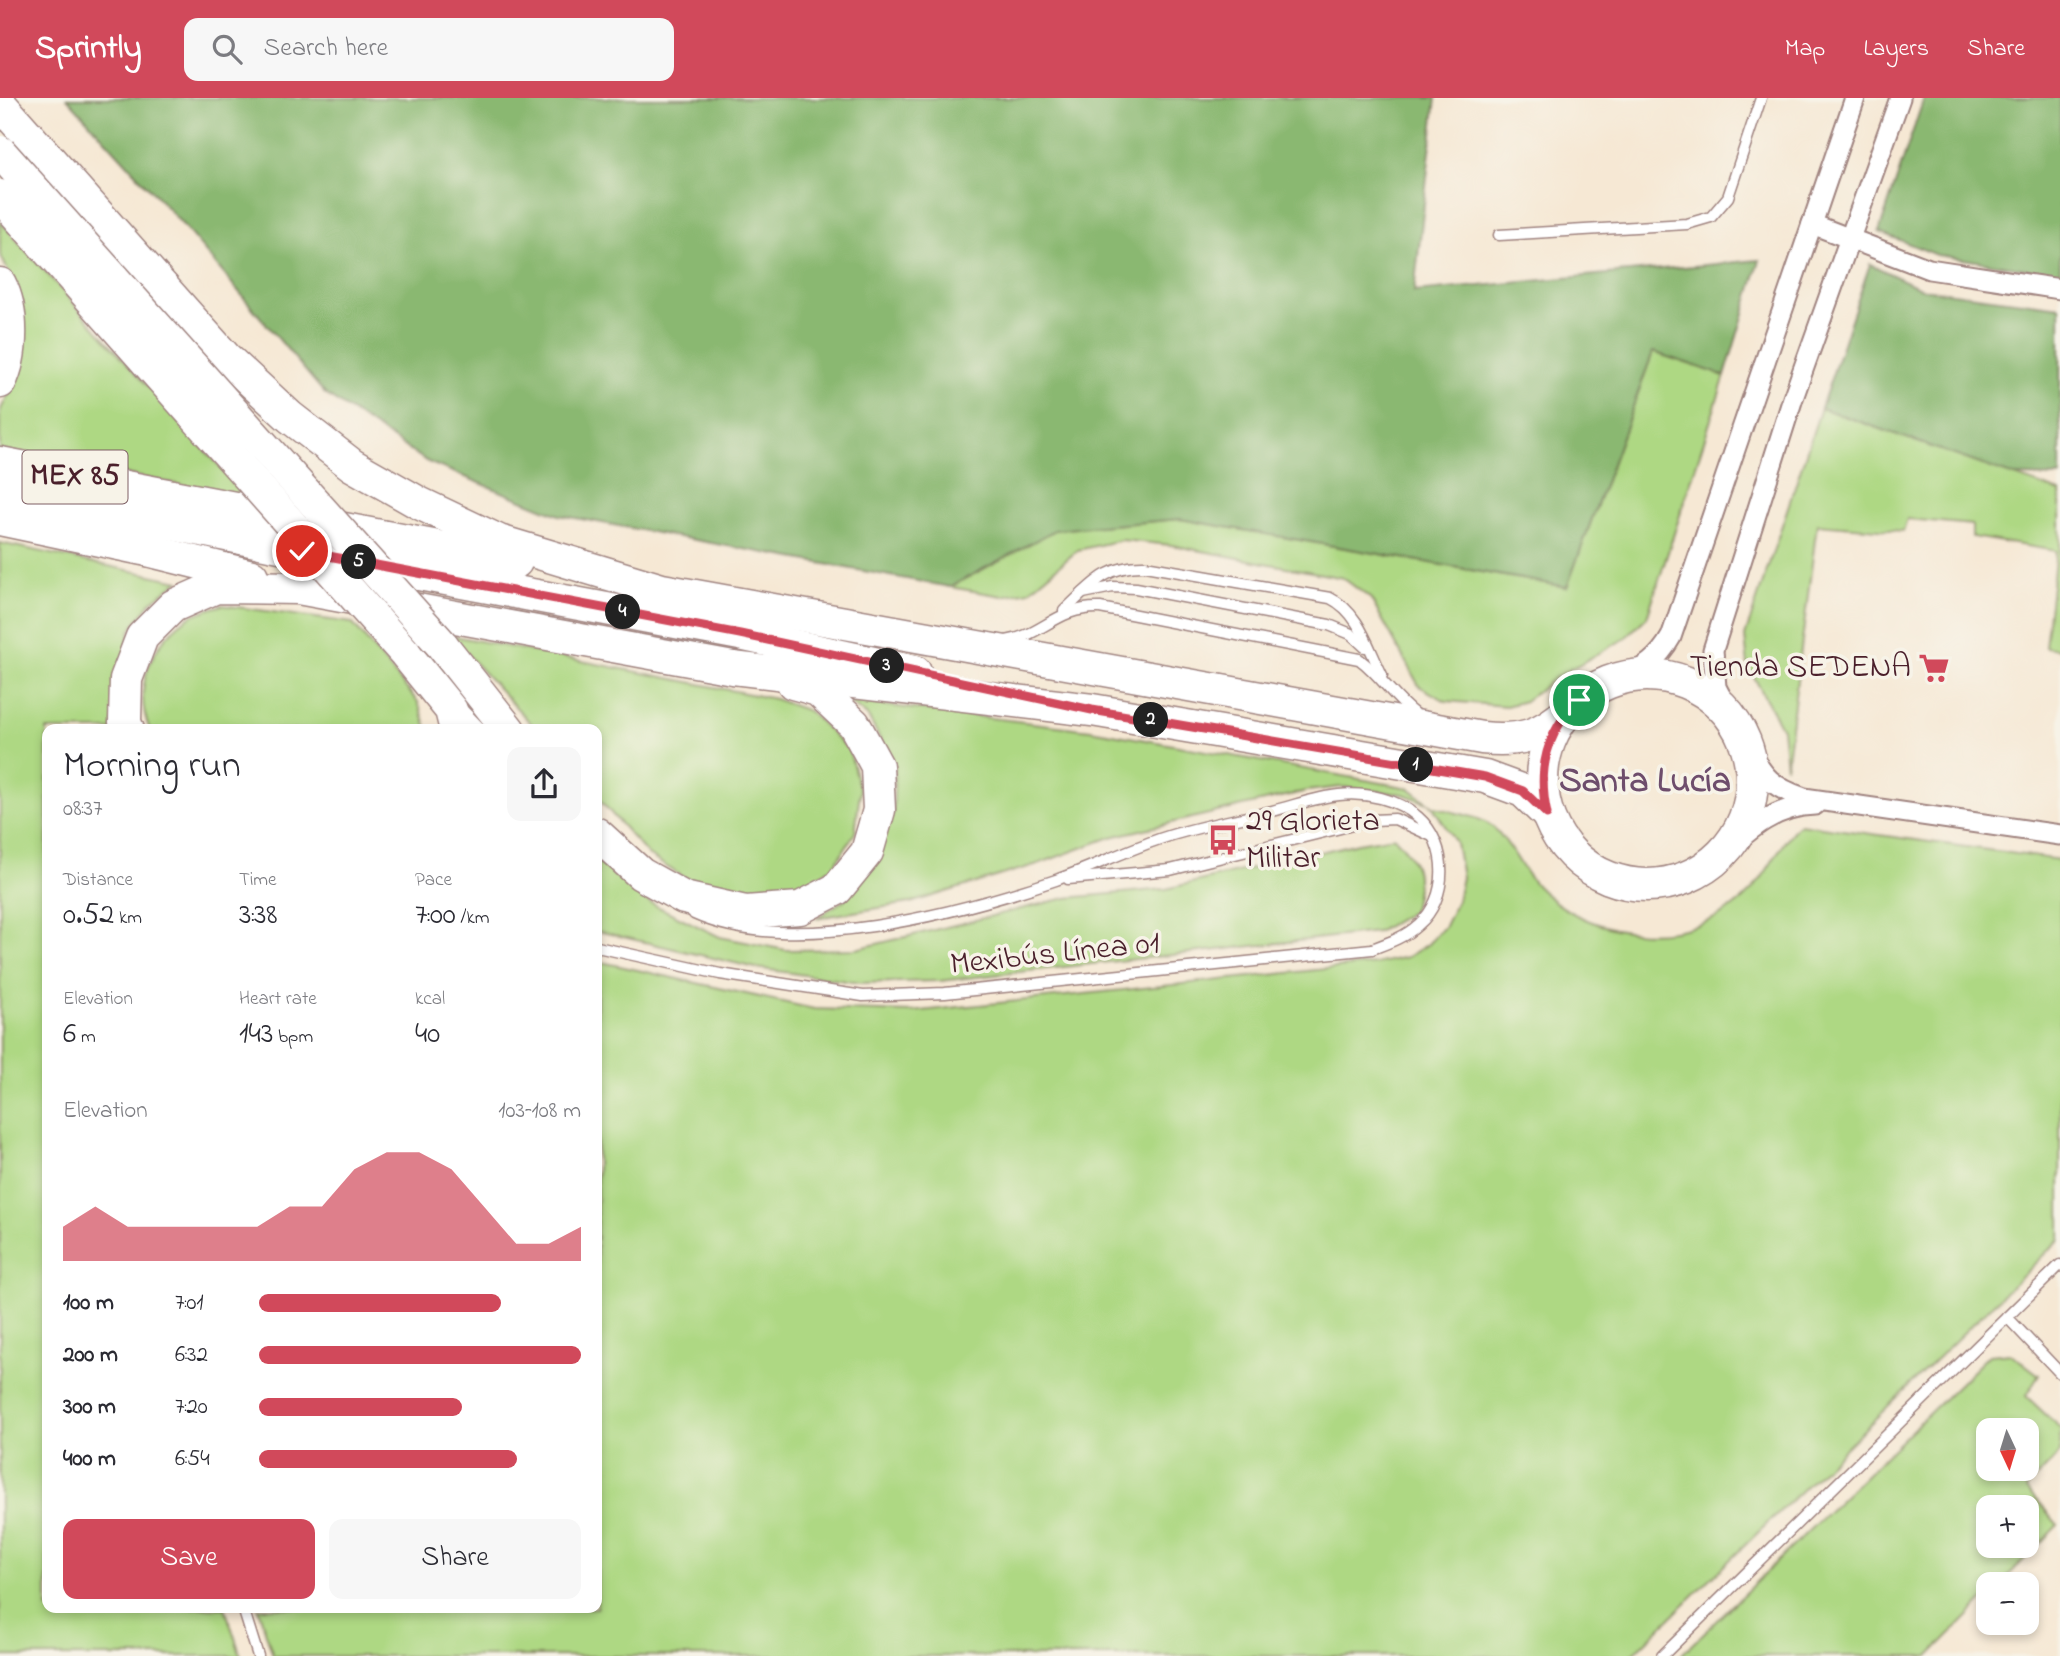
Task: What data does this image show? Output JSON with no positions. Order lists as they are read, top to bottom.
{
  "streets": {
    "main road": ["MEX 85"],
    "lane": ["Mexibús Línea 01"]
  },
  "districts": ["Santa Lucía"],
  "places": {
    "supermarket": ["Tienda SEDENA"],
    "bus stop": ["29 Glorieta Militar"]
  },
  "north": "bottom",
  "page": {
    "header": "Sprintly",
    "search": "Search here",
    "nav": ["Map", "Layers", "Share"],
    "pins": [
      "5",
      "4",
      "3",
      "2",
      "1"
    ],
    "heading": ["Morning run", "08:37"],
    "stats": [
      ["Distance", "0.52 km"],
      ["Time", "3:38"],
      ["Pace", "7:00 /km"],
      ["Elevation", "6 m"],
      ["Heart rate", "143 bpm"],
      ["kcal", "40"]
    ],
    "chart": ["Elevation", "103–108 m"],
    "list": [
      {
        "name": "100 m",
        "note": "7:01"
      },
      {
        "name": "200 m",
        "note": "6:32"
      },
      {
        "name": "300 m",
        "note": "7:20"
      },
      {
        "name": "400 m",
        "note": "6:54"
      }
    ],
    "map_buttons": ["+", "−"],
    "buttons": ["Save", "Share"]
  }
}
